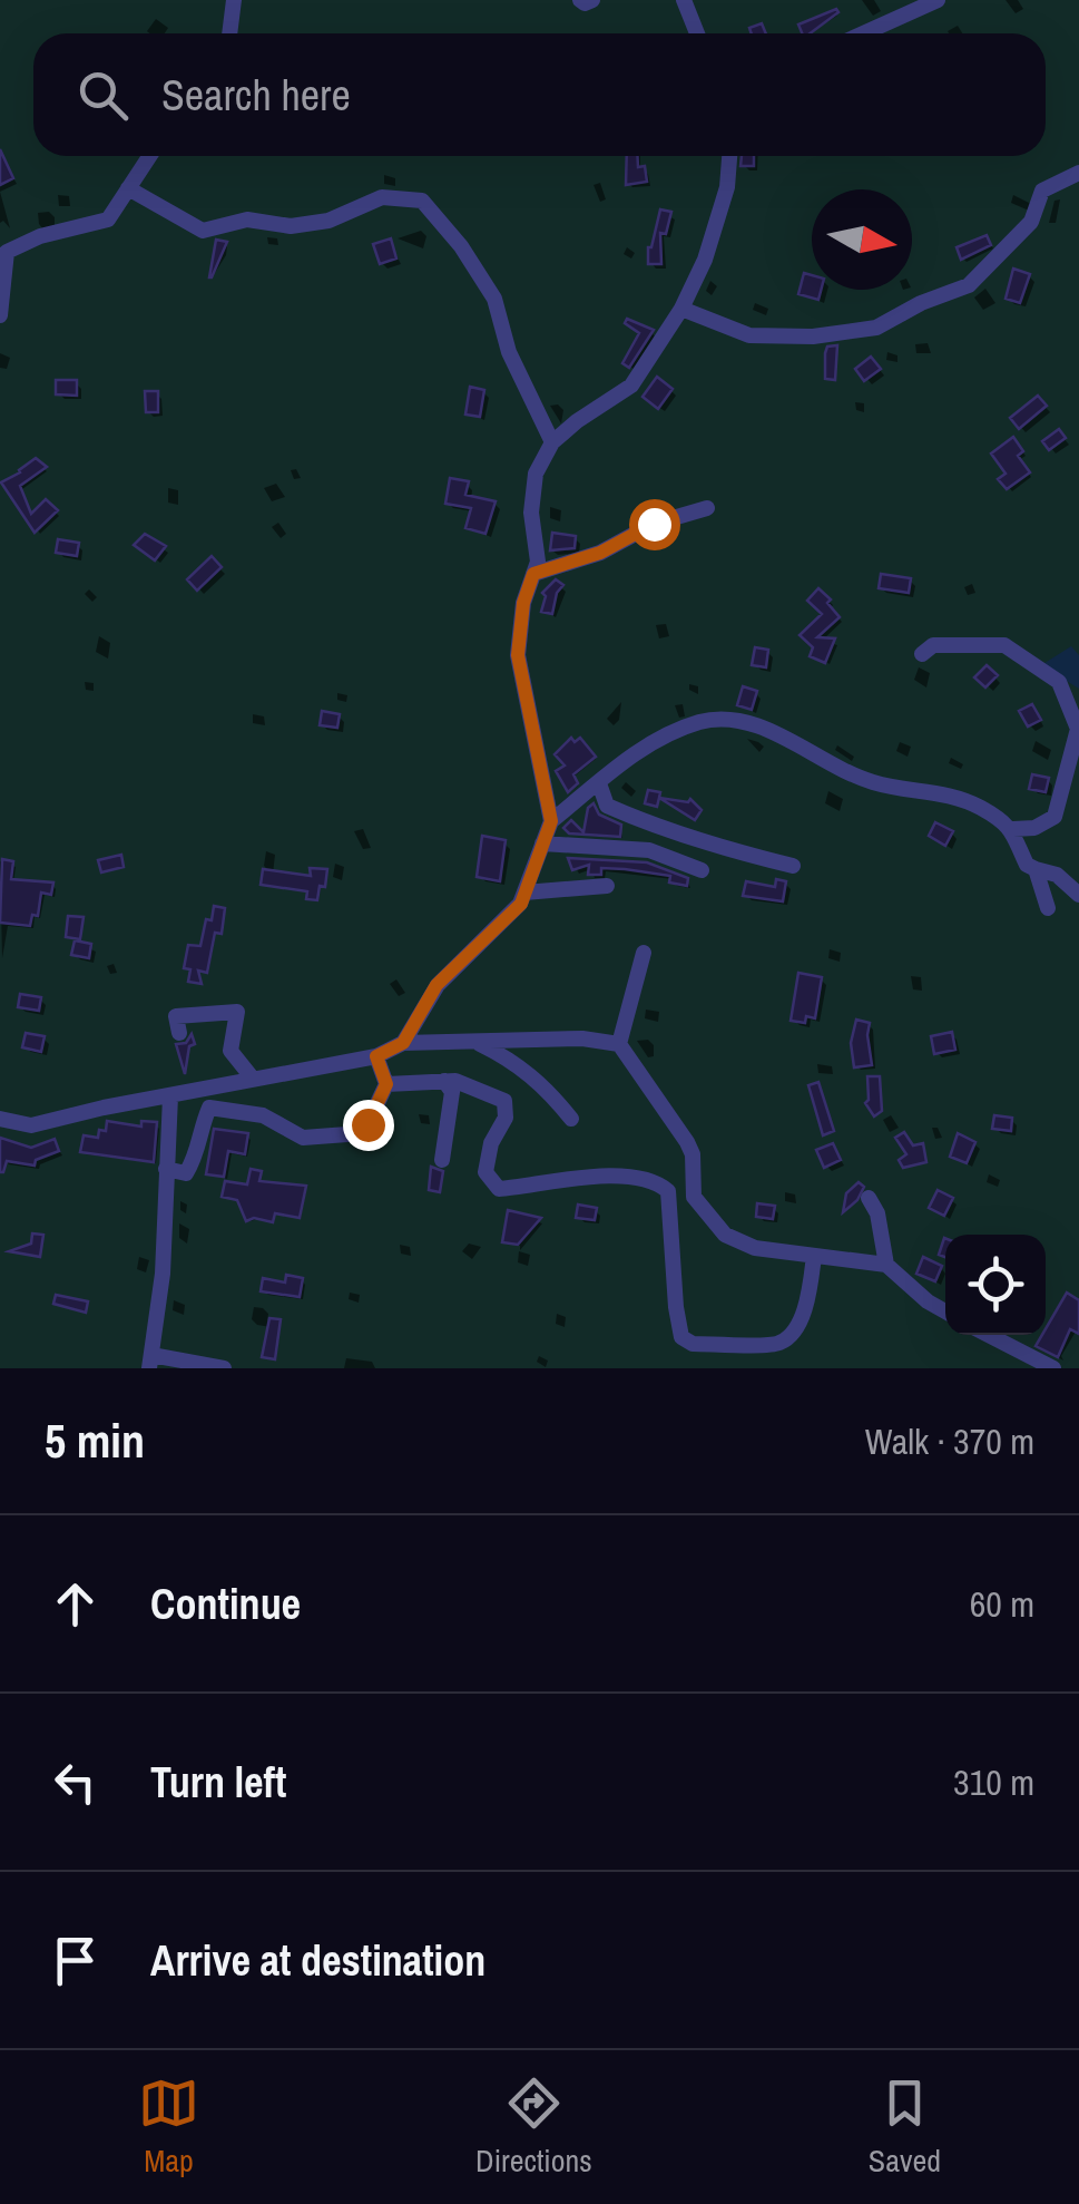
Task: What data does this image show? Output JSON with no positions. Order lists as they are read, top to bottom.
{
  "north": "right",
  "page": {
    "search": "Search here",
    "heading": ["5 min", "Walk · 370 m"],
    "list": [
      ["Continue", "60 m"],
      ["Turn left", "310 m"],
      "Arrive at destination"
    ],
    "nav": ["Map", "Directions", "Saved"]
  }
}
